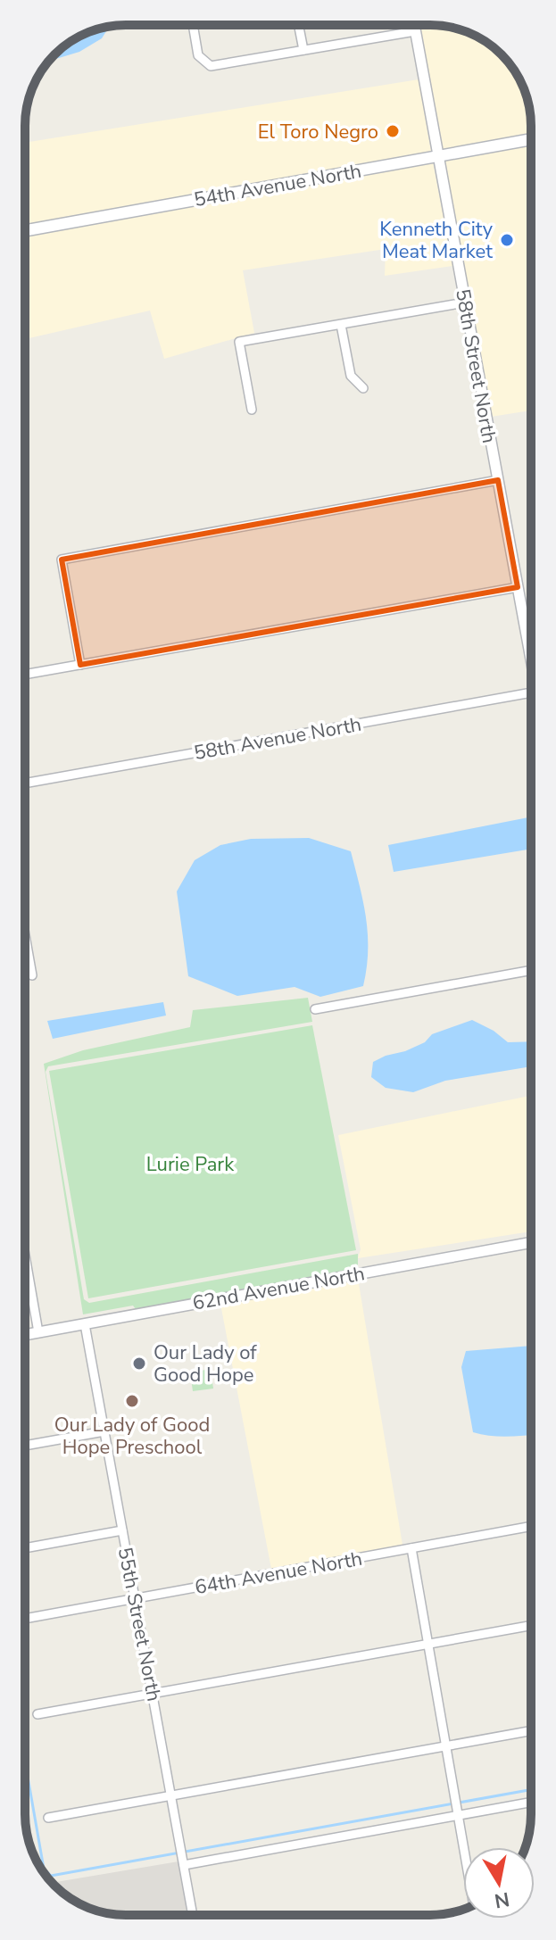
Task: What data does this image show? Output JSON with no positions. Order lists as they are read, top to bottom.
{
  "streets": {
    "main road": ["54th Avenue North"],
    "street": [
      "58th Street North",
      "58th Avenue North",
      "62nd Avenue North",
      "64th Avenue North",
      "55th Street North"
    ]
  },
  "crossings": [
    ["54th Avenue North", "58th Street North"],
    ["62nd Avenue North", "55th Street North"],
    ["64th Avenue North", "55th Street North"]
  ],
  "parks": ["Lurie Park"],
  "places": [
    "El Toro Negro",
    "Kenneth City Meat Market",
    "Our Lady of Good Hope",
    "Our Lady of Good Hope Preschool"
  ],
  "north": "bottom"
}
